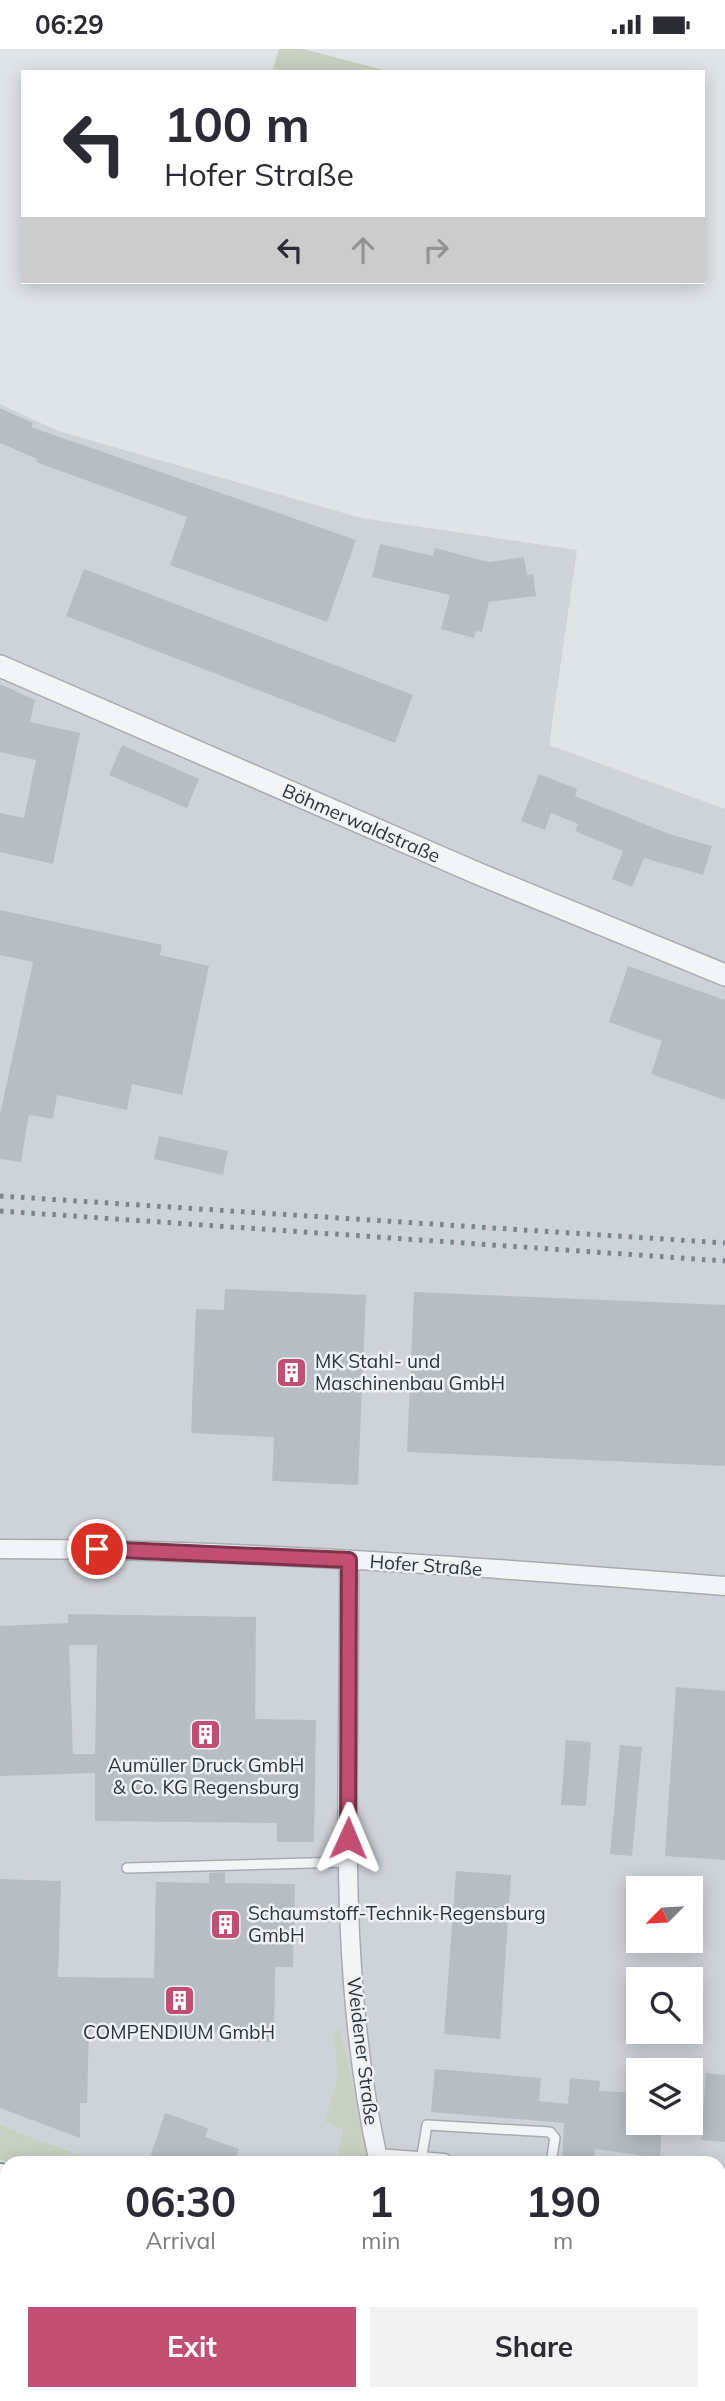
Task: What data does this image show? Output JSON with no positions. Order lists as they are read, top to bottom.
{
  "streets": {
    "street": ["Böhmerwaldstraße", "Hofer Straße", "Weidener Straße"]
  },
  "crossings": [
    ["Hofer Straße", "Weidener Straße"]
  ],
  "places": {
    "building": [
      "MK Stahl- und Maschinenbau GmbH",
      "Aumüller Druck GmbH & Co. KG Regensburg",
      "Schaumstoff-Technik-Regensburg GmbH",
      "COMPENDIUM GmbH"
    ]
  },
  "north": "bottom left",
  "page": {
    "status": "06:29",
    "turn": ["100 m", "Hofer Straße"],
    "eta": [
      "06:30",
      "Arrival",
      "1",
      "min",
      "190",
      "m"
    ],
    "buttons": ["Exit", "Share"]
  }
}
